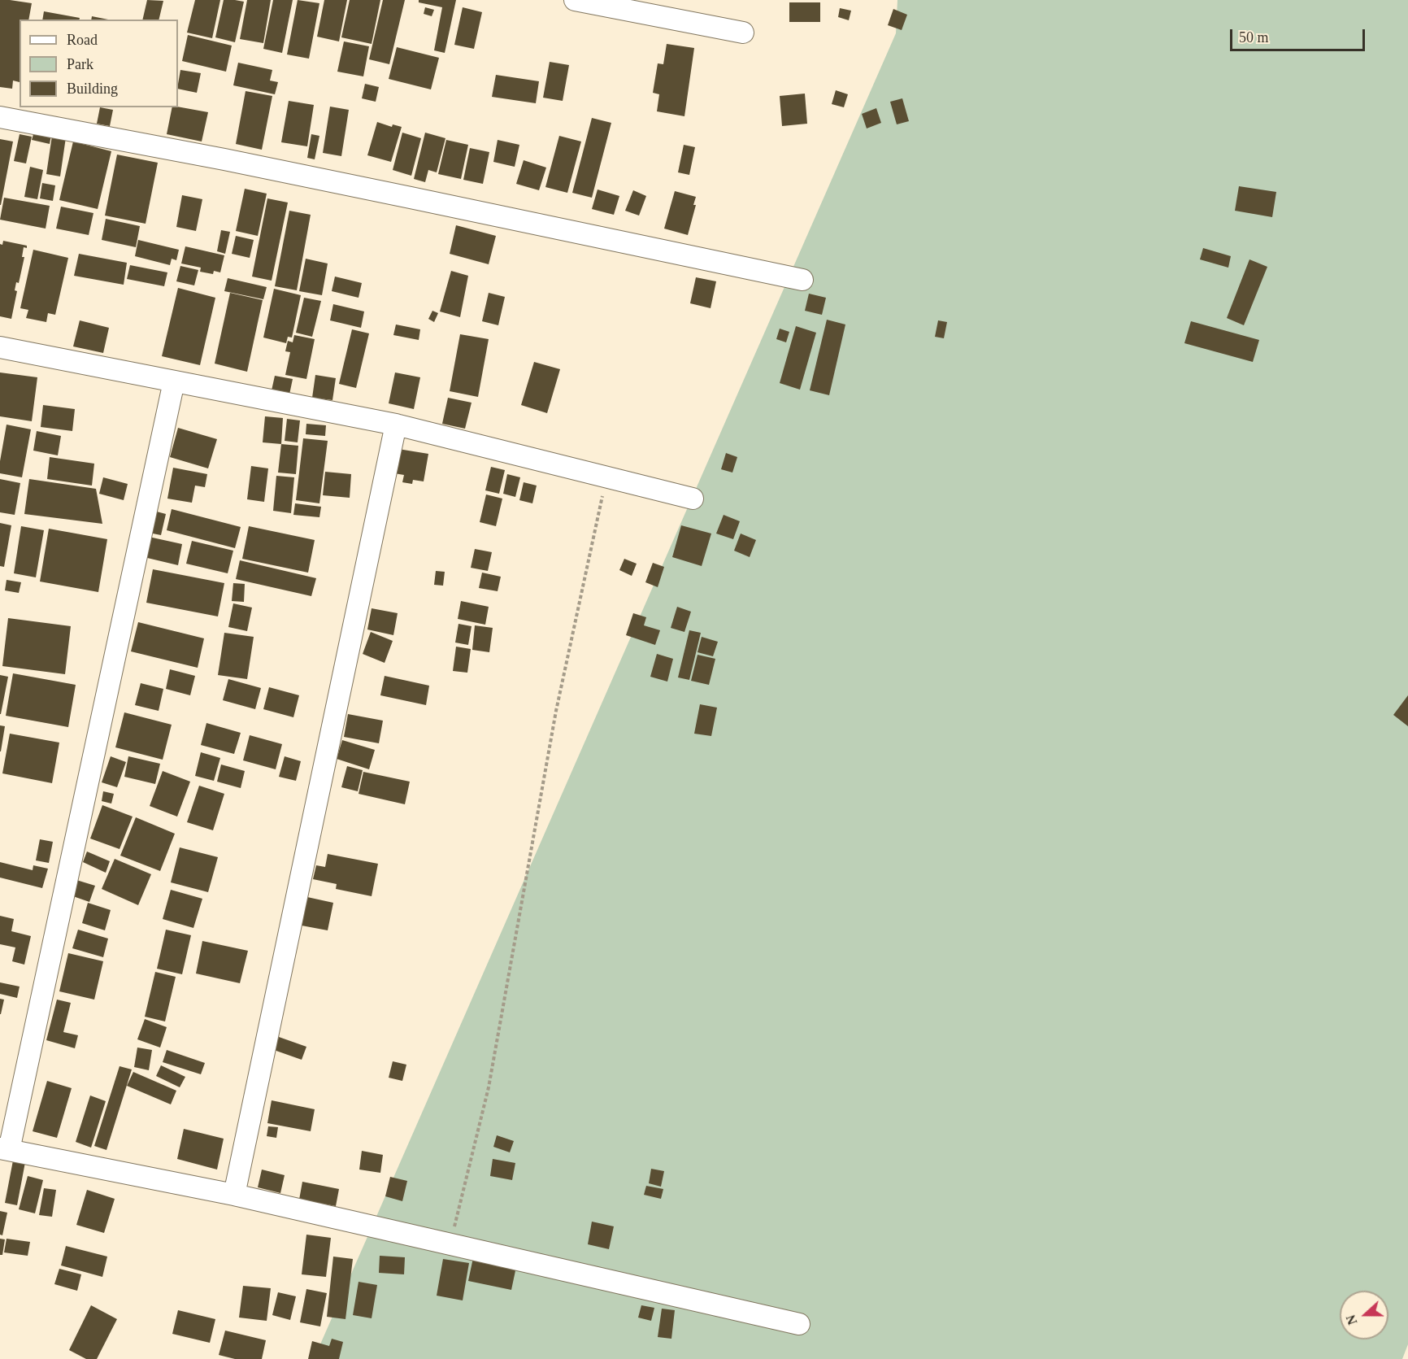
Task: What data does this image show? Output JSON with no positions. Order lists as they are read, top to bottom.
{
  "legend": ["Road", "Park", "Building"],
  "scale_bar": "50 m",
  "north": "left"
}
